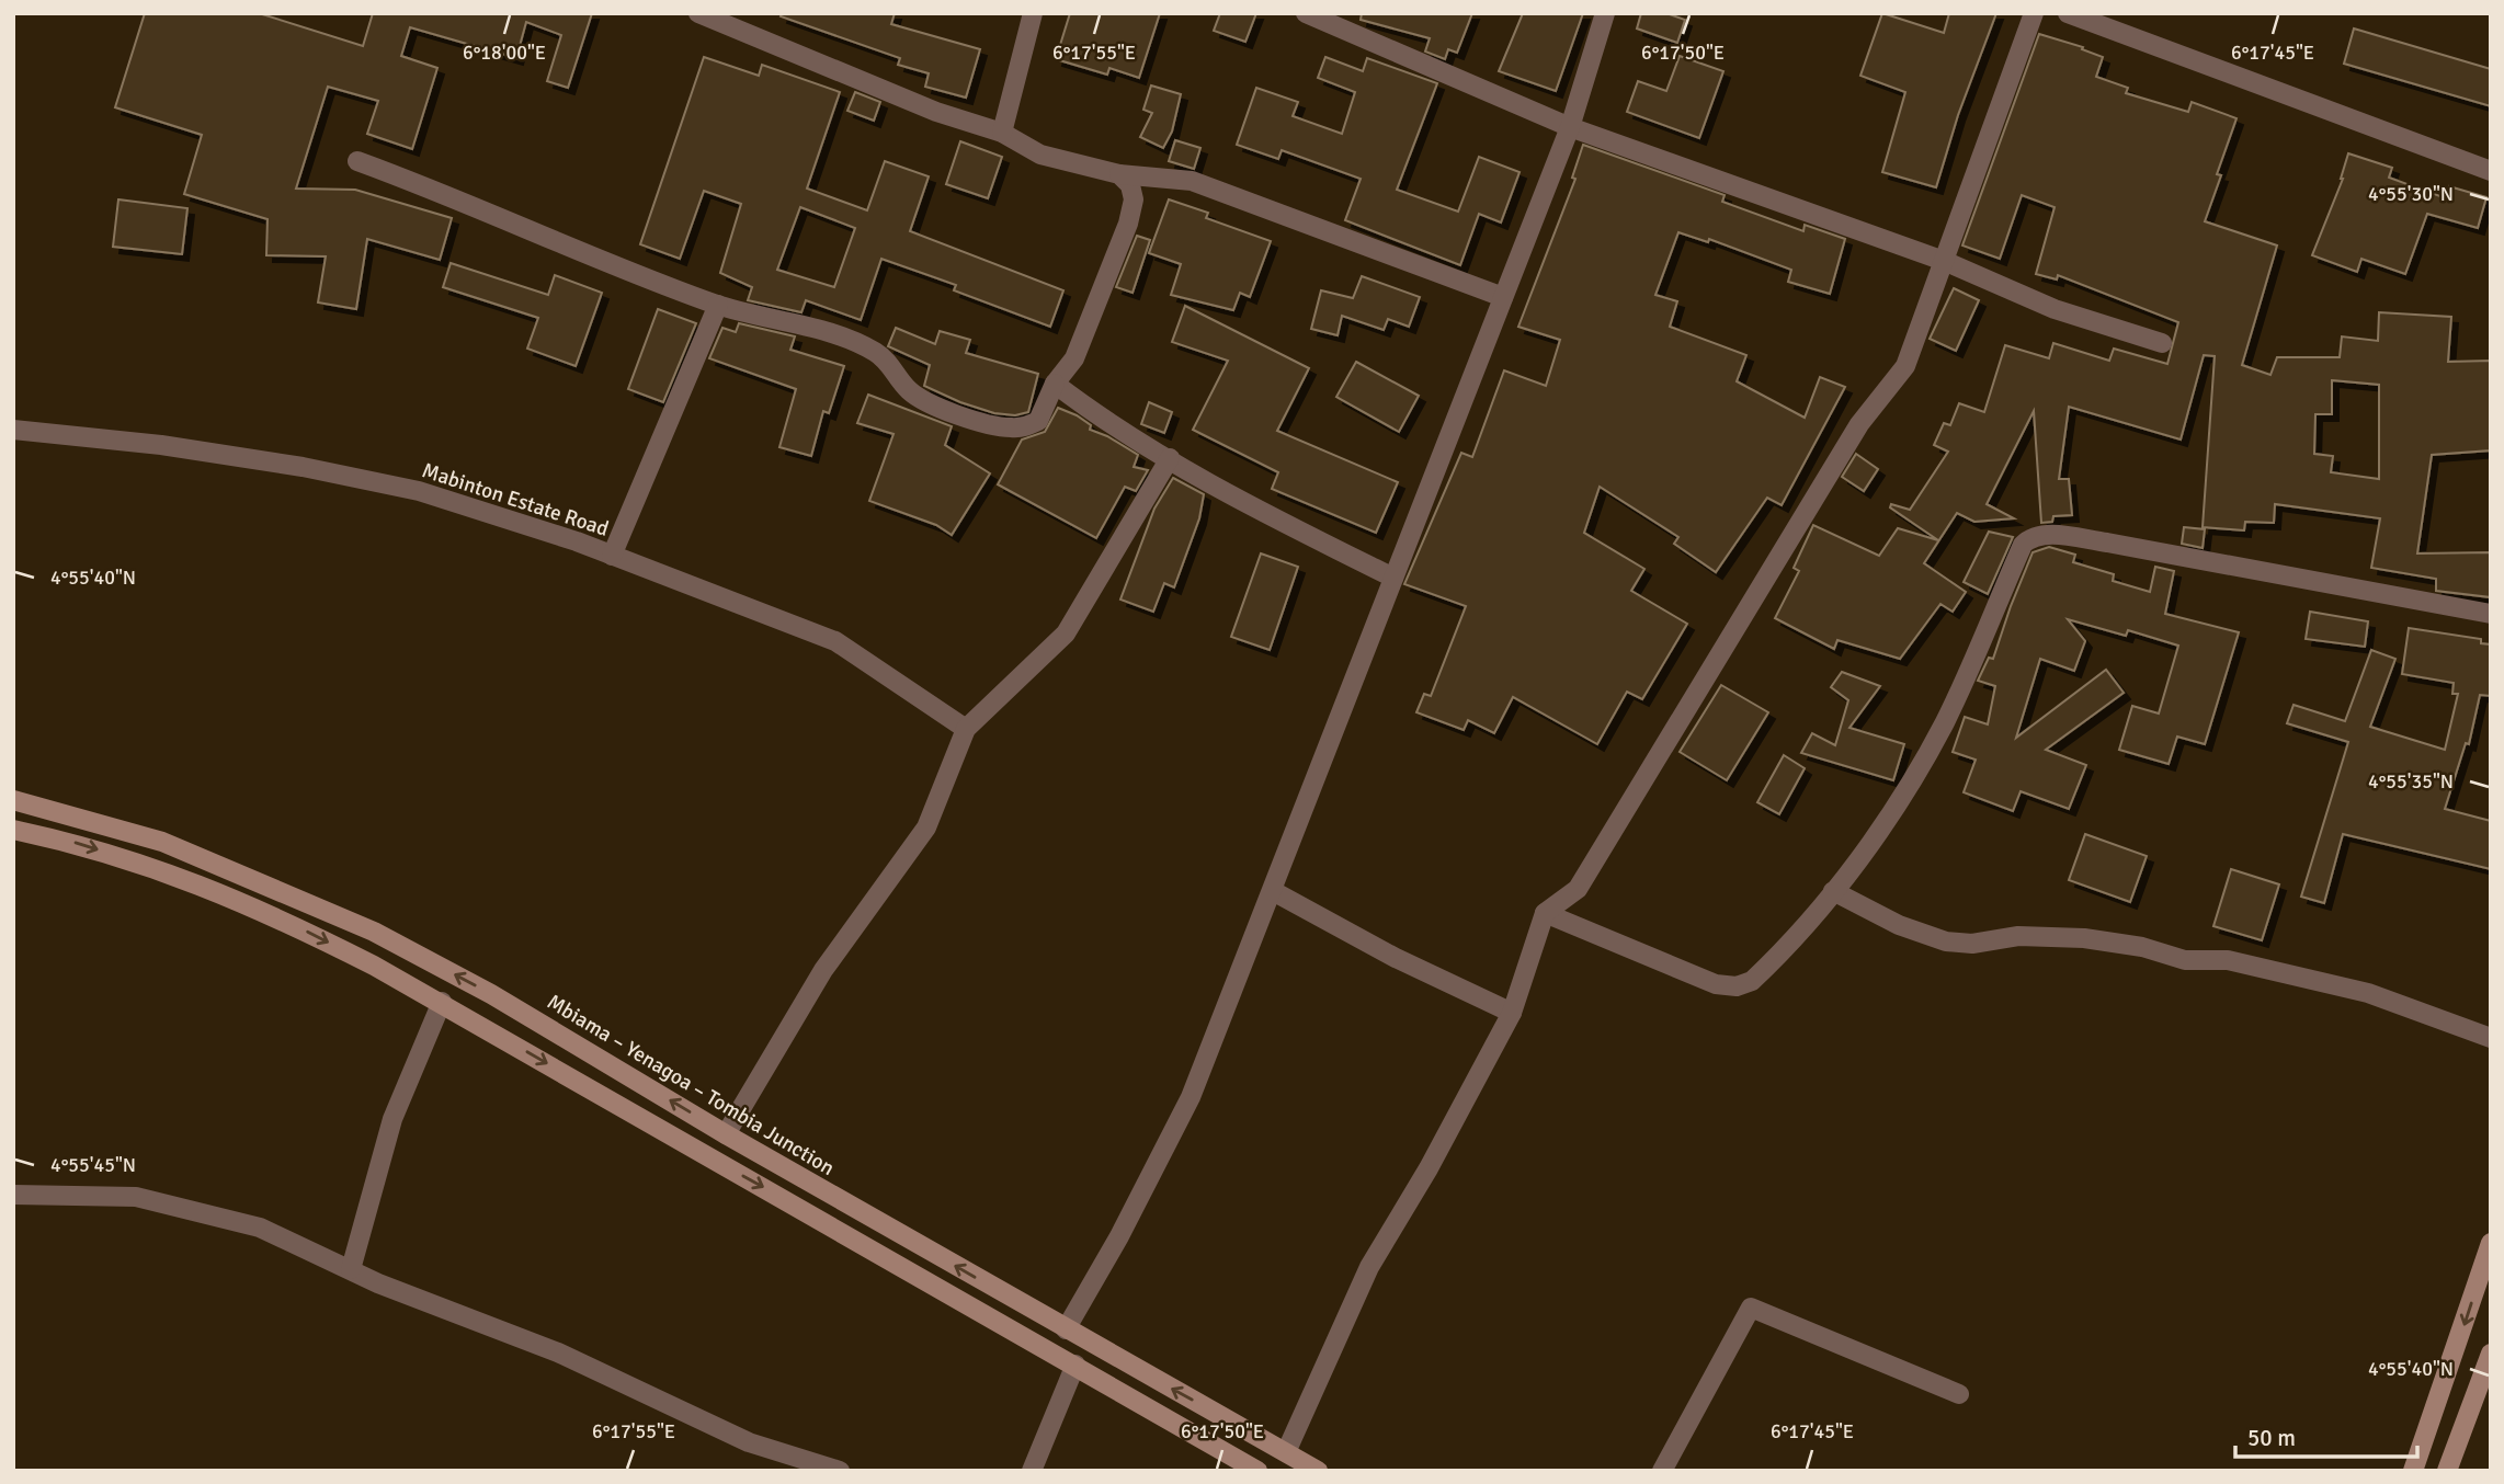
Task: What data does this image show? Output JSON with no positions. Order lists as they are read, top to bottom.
{
  "streets": {
    "main road": ["Mbiama – Yenagoa – Tombia Junction"],
    "street": ["Mabinton Estate Road"]
  },
  "scale_bar": "50 m",
  "coordinates": [
    "6°18'00\"E",
    "6°17'55\"E",
    "6°17'50\"E",
    "6°17'45\"E",
    "4°55'30\"N",
    "4°55'40\"N",
    "4°55'35\"N",
    "4°55'45\"N"
  ]
}
